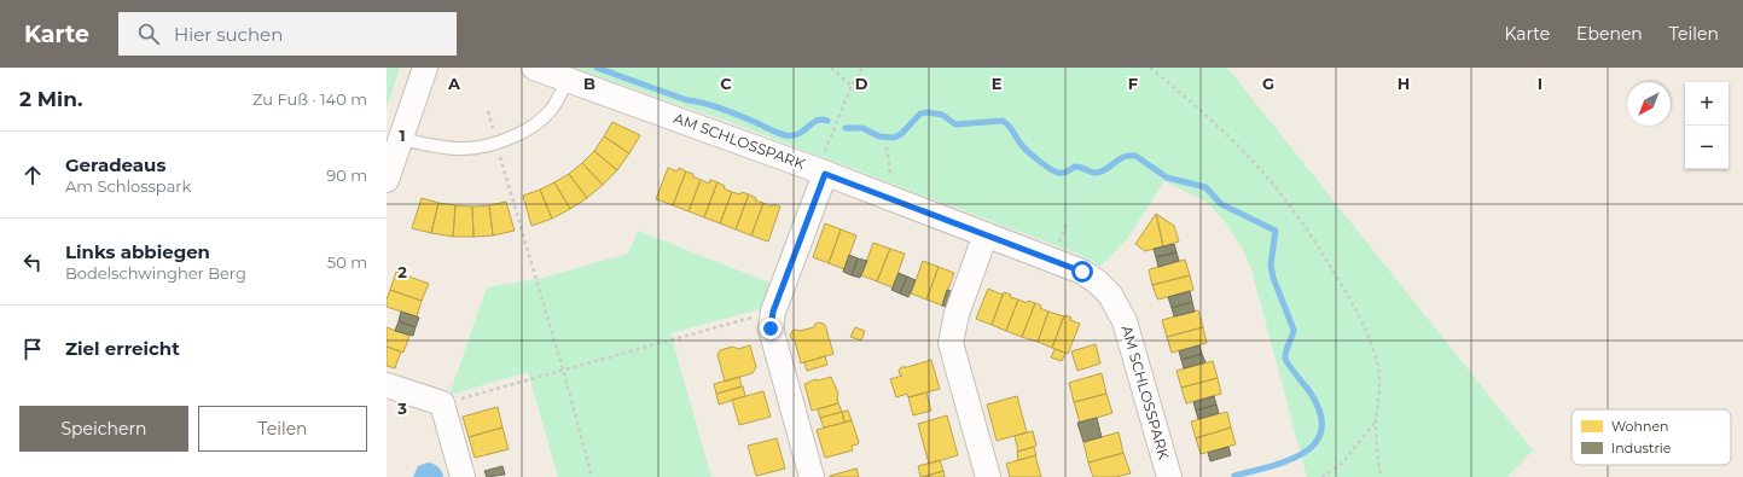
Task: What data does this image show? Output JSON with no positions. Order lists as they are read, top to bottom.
{
  "streets": {
    "street": ["AM SCHLOSSPARK"]
  },
  "legend": ["Wohnen", "Industrie"],
  "north": "bottom left",
  "page": {
    "header": "Karte",
    "search": "Hier suchen",
    "nav": ["Karte", "Ebenen", "Teilen"],
    "heading": ["2 Min.", "Zu Fuß · 140 m"],
    "map_buttons": ["+", "−"],
    "list": [
      ["Geradeaus", "Am Schlosspark", "90 m"],
      ["Links abbiegen", "Bodelschwingher Berg", "50 m"],
      "Ziel erreicht"
    ],
    "buttons": ["Speichern", "Teilen"]
  },
  "grid": {
    "columns": [
      "A",
      "B",
      "C",
      "D",
      "E",
      "F",
      "G",
      "H",
      "I"
    ],
    "rows": ["1", "2", "3"]
  }
}
